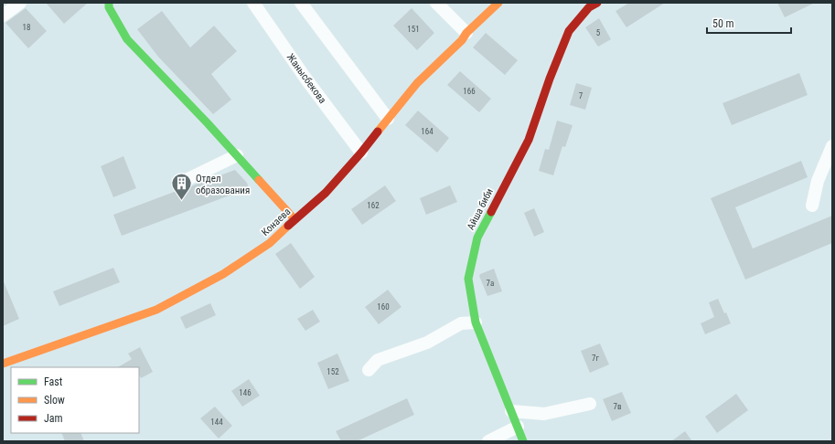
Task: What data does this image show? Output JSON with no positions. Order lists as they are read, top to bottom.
{
  "streets": {
    "street": ["Жанысбекова", "Айша биби", "Конаева"]
  },
  "crossings": [
    ["Жанысбекова", "Конаева"]
  ],
  "places": {
    "building": ["Отдел образования"]
  },
  "house_numbers": [
    "18",
    "151",
    "5",
    "166",
    "7",
    "164",
    "162",
    "7а",
    "160",
    "7г",
    "152",
    "146",
    "7в",
    "144"
  ],
  "legend": ["Fast", "Slow", "Jam"],
  "scale_bar": "50 m"
}
